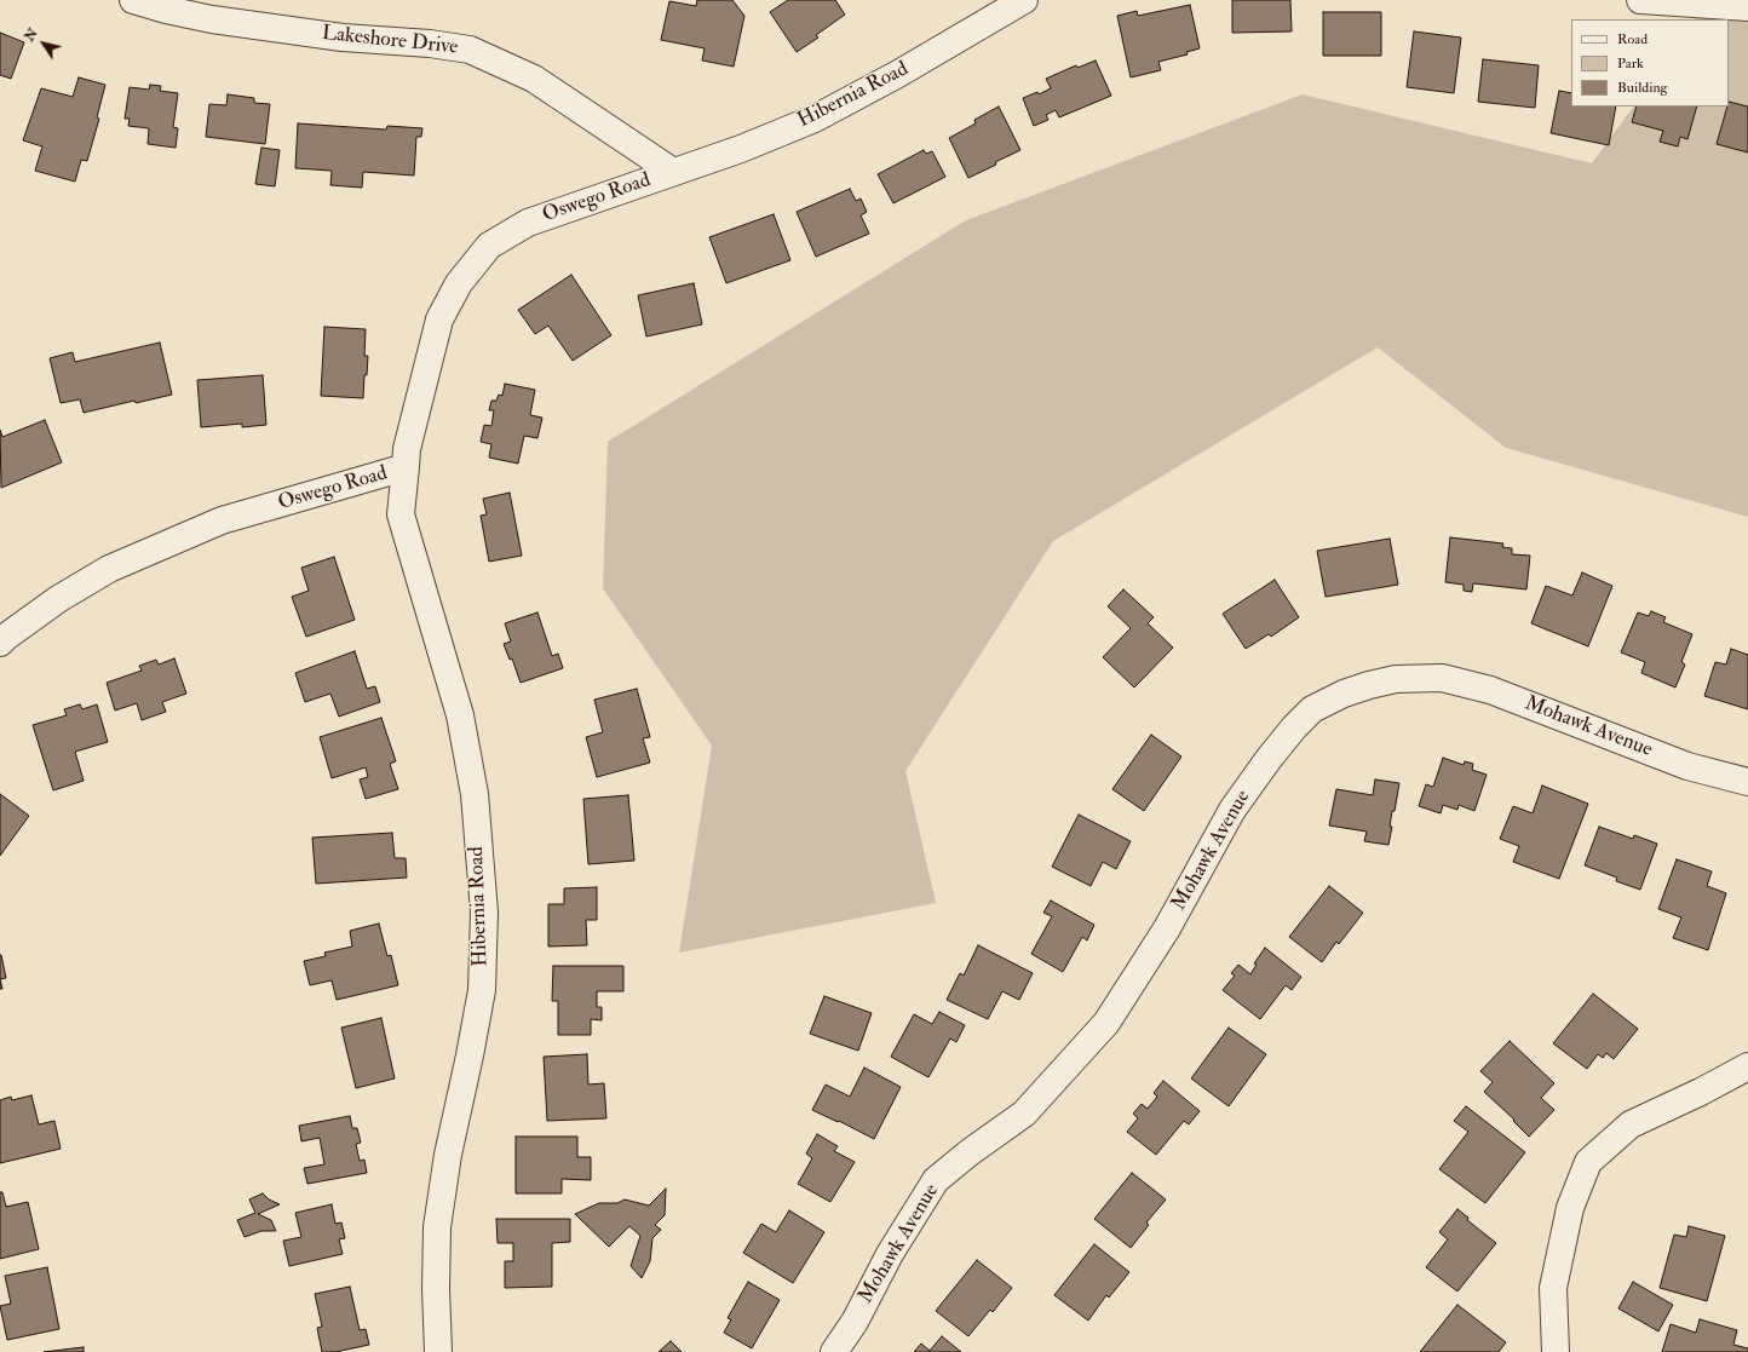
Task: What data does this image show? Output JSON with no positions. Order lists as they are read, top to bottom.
{
  "streets": {
    "street": [
      "Lakeshore Drive",
      "Hibernia Road",
      "Oswego Road",
      "Mohawk Avenue"
    ]
  },
  "crossings": [
    ["Lakeshore Drive", "Hibernia Road"],
    ["Lakeshore Drive", "Oswego Road"],
    ["Hibernia Road", "Oswego Road"]
  ],
  "legend": ["Road", "Park", "Building"],
  "north": "top left"
}
